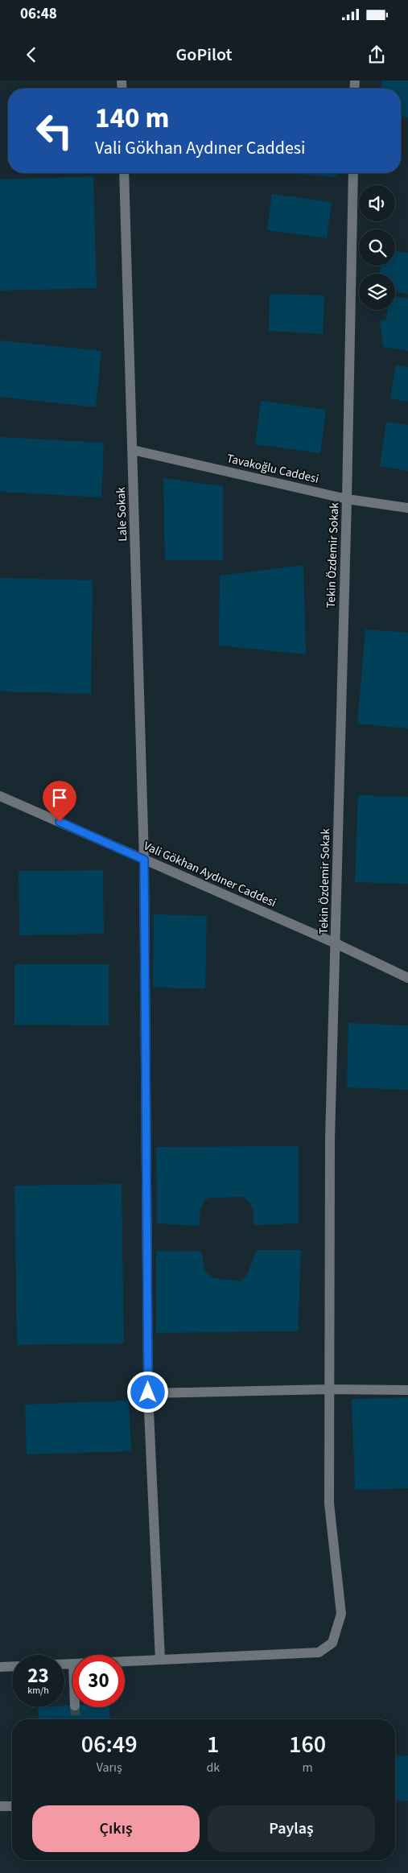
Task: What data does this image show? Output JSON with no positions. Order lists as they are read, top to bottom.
{
  "streets": {
    "street": [
      "Tavakoğlu Caddesi",
      "Lale Sokak",
      "Tekin Özdemir Sokak",
      "Vali Gökhan Aydıner Caddesi"
    ]
  },
  "crossings": [
    ["Tavakoğlu Caddesi", "Lale Sokak"],
    ["Tavakoğlu Caddesi", "Tekin Özdemir Sokak"],
    ["Lale Sokak", "Tekin Özdemir Sokak"],
    ["Lale Sokak", "Vali Gökhan Aydıner Caddesi"],
    ["Tekin Özdemir Sokak", "Vali Gökhan Aydıner Caddesi"]
  ],
  "page": {
    "status": "06:48",
    "header": "GoPilot",
    "turn": ["140 m", "Vali Gökhan Aydıner Caddesi"],
    "speed": "23 km/h",
    "limit": "30",
    "eta": [
      "06:49",
      "Varış",
      "1",
      "dk",
      "160",
      "m"
    ],
    "buttons": ["Çıkış", "Paylaş"]
  }
}
